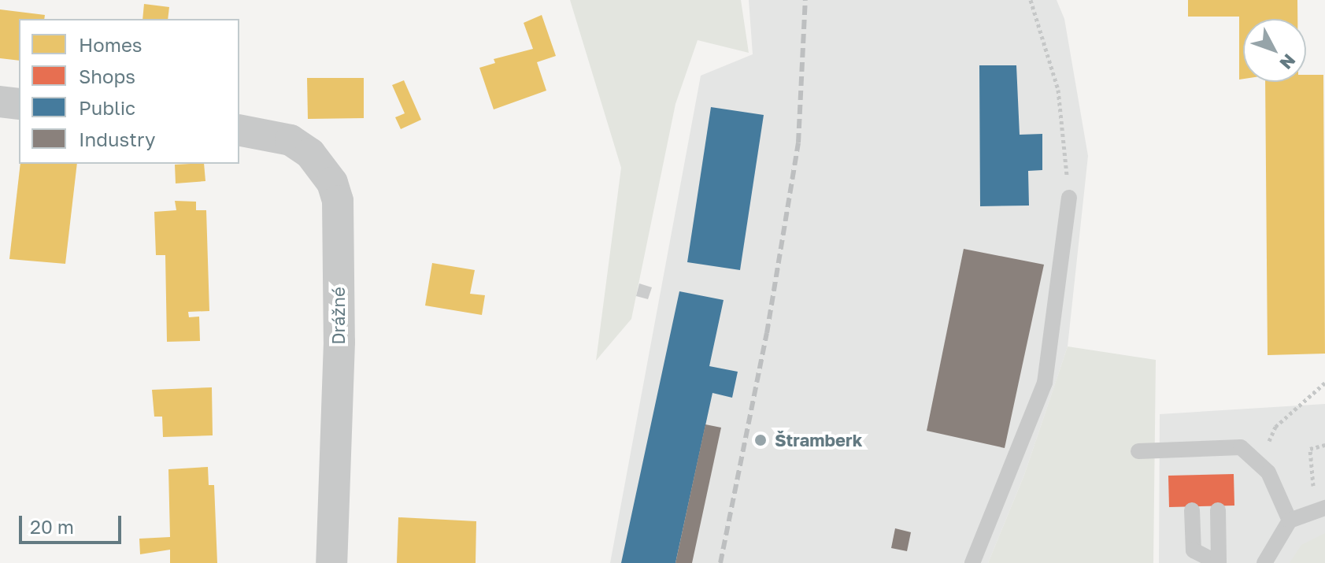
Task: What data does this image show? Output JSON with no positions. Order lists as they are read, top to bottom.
{
  "streets": {
    "street": ["Drážné"]
  },
  "places": ["Štramberk"],
  "legend": [
    "Homes",
    "Shops",
    "Public",
    "Industry"
  ],
  "scale_bar": "20 m",
  "north": "bottom right"
}
